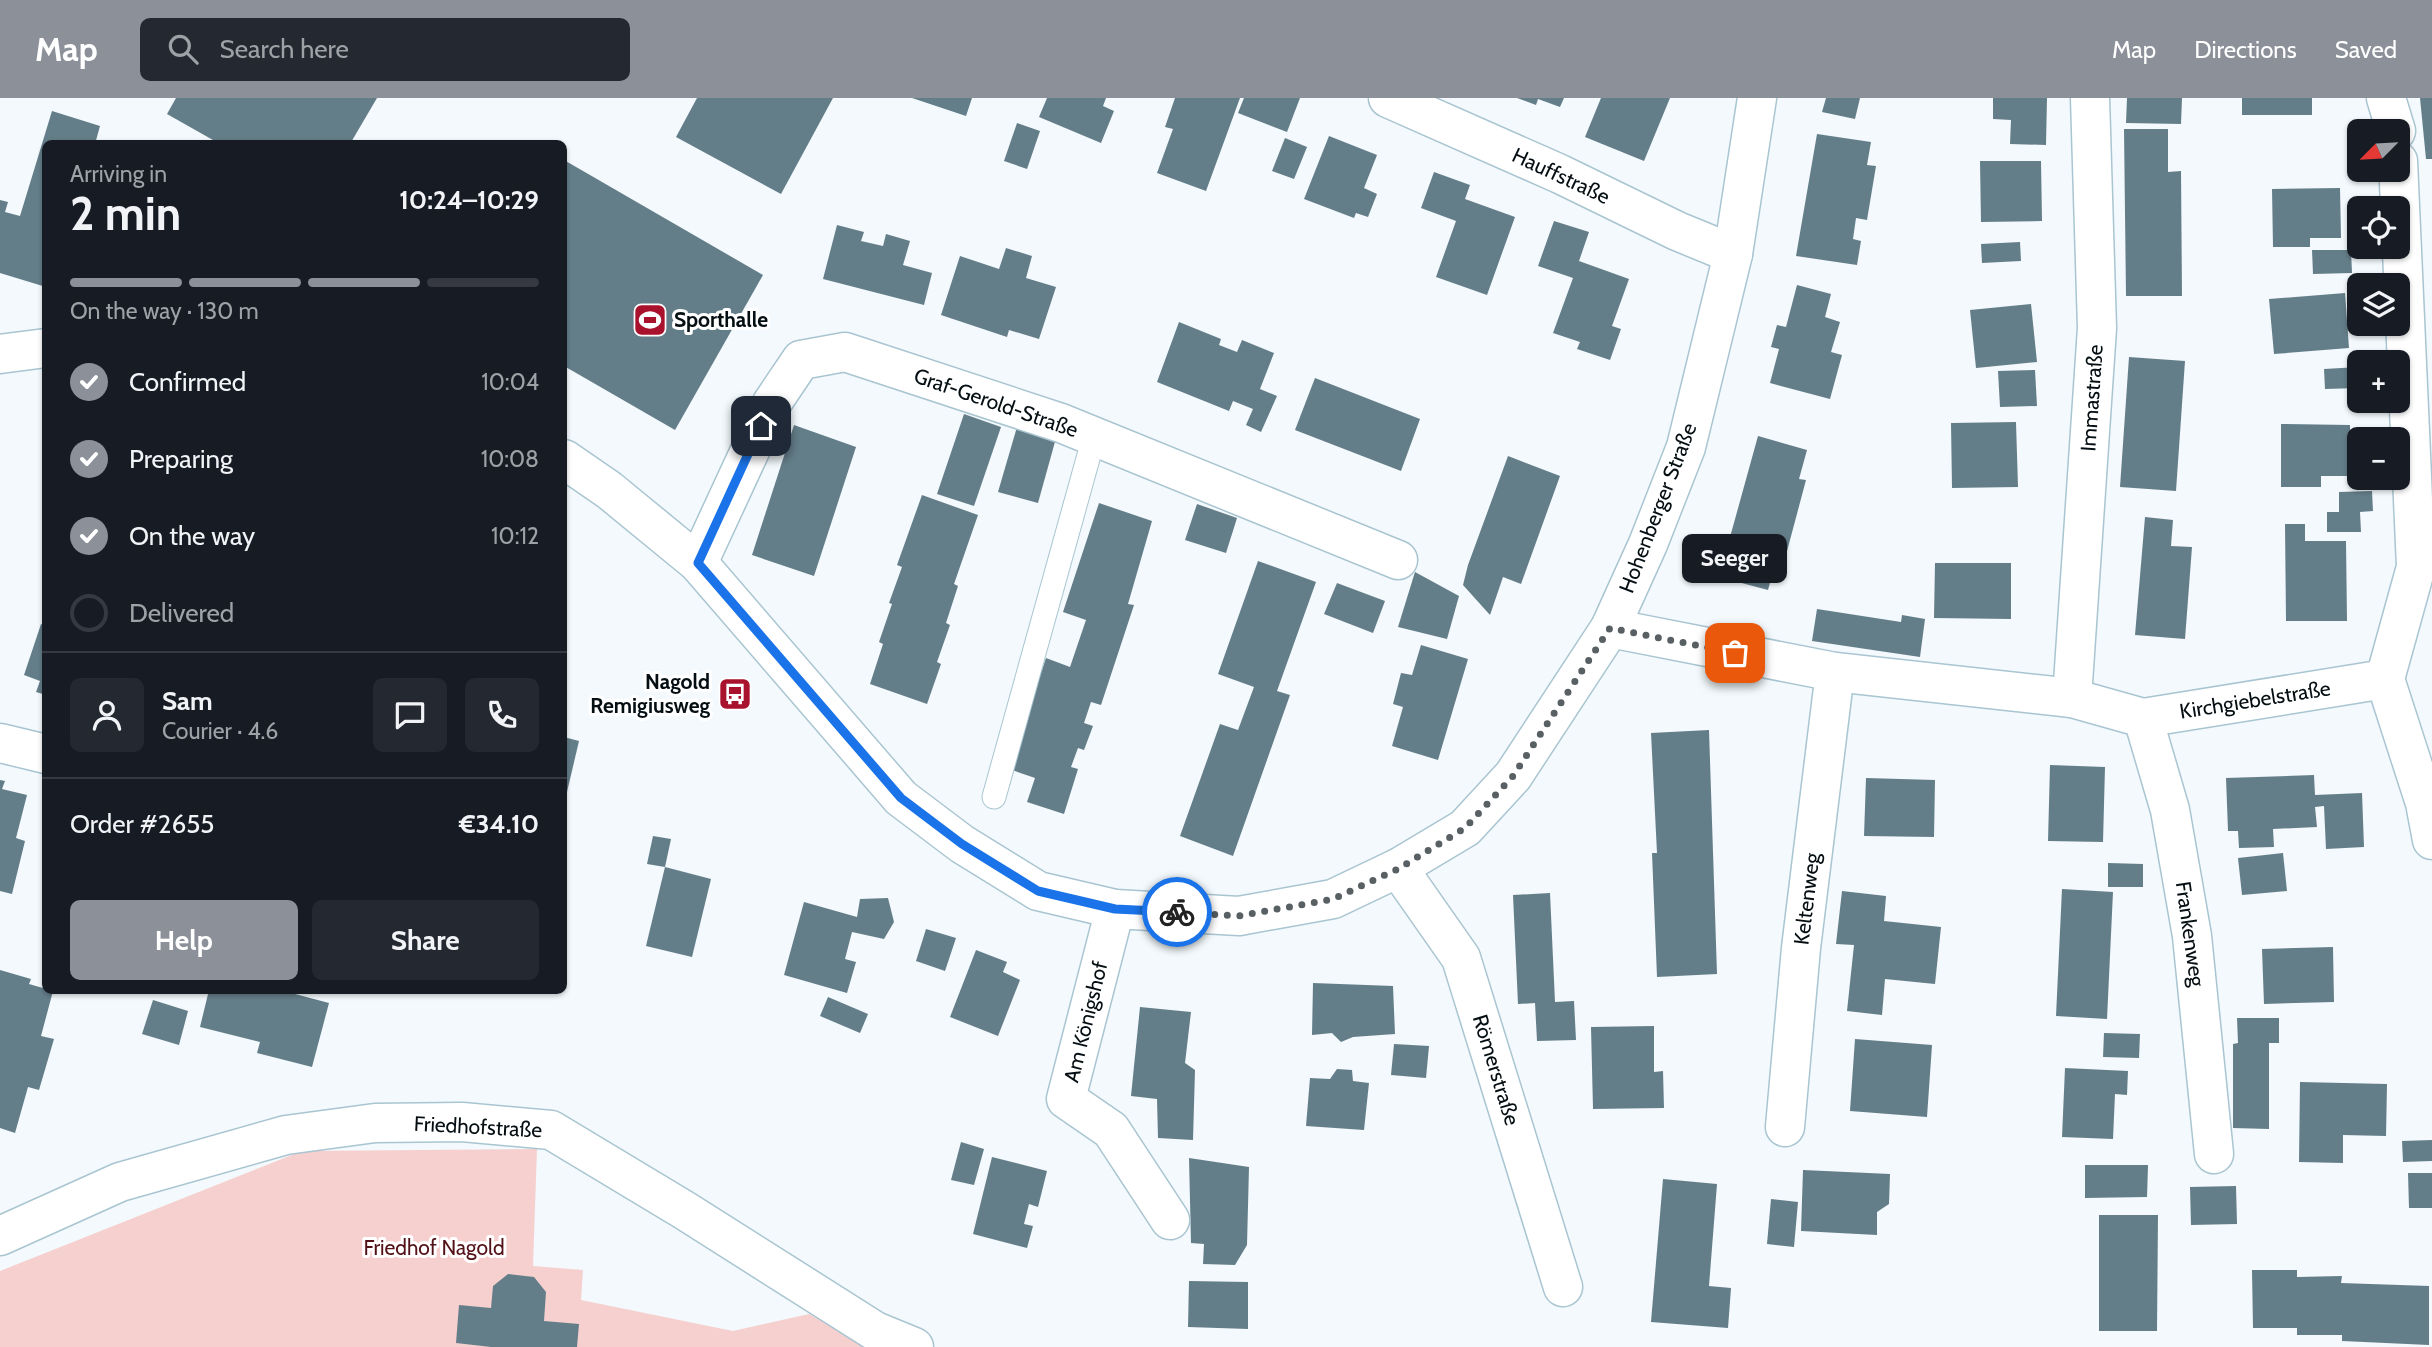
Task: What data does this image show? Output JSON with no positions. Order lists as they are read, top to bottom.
{
  "streets": {
    "street": [
      "Hauffstraße",
      "Immastraße",
      "Graf-Gerold-Straße",
      "Hohenberger Straße",
      "Kirchgiebelstraße",
      "Keltenweg",
      "Frankenweg",
      "Am Königshof",
      "Römerstraße",
      "Friedhofstraße"
    ]
  },
  "crossings": [
    ["Hauffstraße", "Hohenberger Straße"],
    ["Immastraße", "Kirchgiebelstraße"],
    ["Graf-Gerold-Straße", "Hohenberger Straße"],
    ["Hohenberger Straße", "Kirchgiebelstraße"],
    ["Hohenberger Straße", "Am Königshof"],
    ["Hohenberger Straße", "Römerstraße"],
    ["Kirchgiebelstraße", "Keltenweg"],
    ["Kirchgiebelstraße", "Frankenweg"]
  ],
  "parks": ["Friedhof Nagold"],
  "places": {
    "sports": ["Sporthalle"],
    "other": ["Seeger"],
    "bus stop": ["Nagold Remigiusweg"]
  },
  "north": "bottom left",
  "page": {
    "header": "Map",
    "search": "Search here",
    "nav": ["Map", "Directions", "Saved"],
    "map_buttons": ["+", "−"],
    "heading": ["2 min", "Arriving in", "10:24–10:29"],
    "panel": [
      "Sam",
      "Courier · 4.6",
      "Order #2655",
      "€34.10"
    ],
    "bar": "On the way · 130 m",
    "list": [
      ["Confirmed", "10:04"],
      ["Preparing", "10:08"],
      ["On the way", "10:12"],
      "Delivered"
    ],
    "bubble": "Seeger",
    "buttons": ["Help", "Share"]
  }
}
